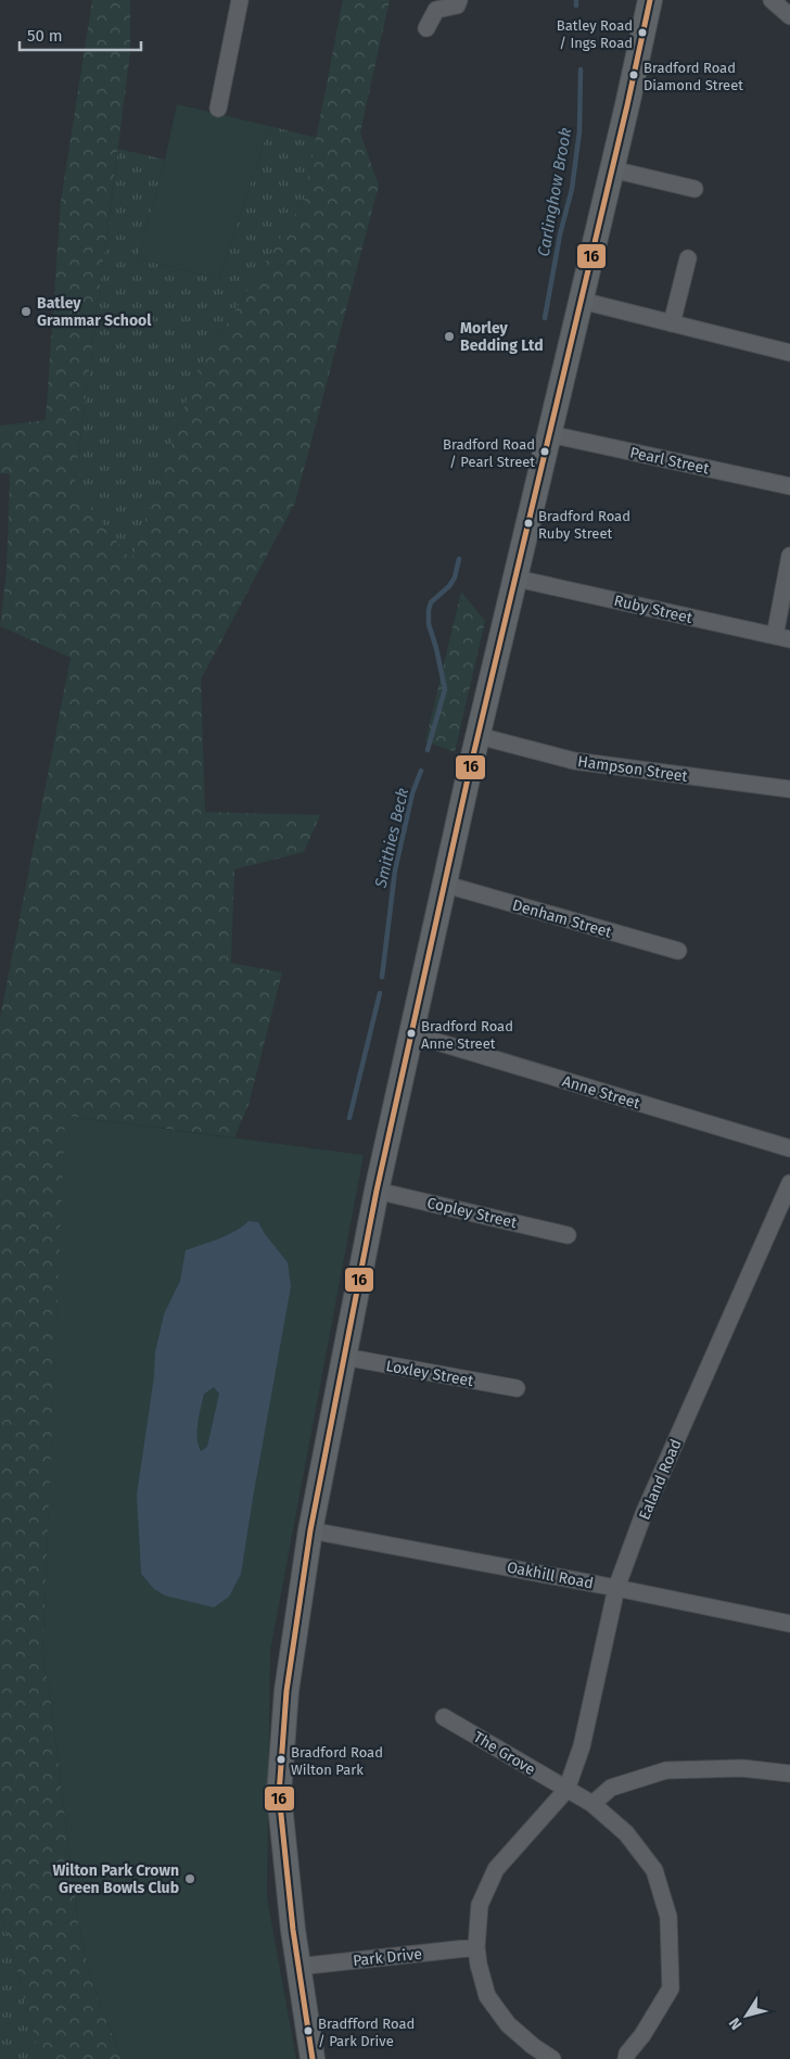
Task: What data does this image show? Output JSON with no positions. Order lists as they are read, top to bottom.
{
  "streets": {
    "street": [
      "Pearl Street",
      "Ruby Street",
      "Hampson Street",
      "Denham Street",
      "Anne Street",
      "Copley Street",
      "Loxley Street",
      "Ealand Road",
      "Oakhill Road",
      "The Grove",
      "Park Drive"
    ]
  },
  "crossings": [
    ["Ealand Road", "Oakhill Road"],
    ["Ealand Road", "The Grove"]
  ],
  "water": ["Carlinghow Brook", "Smithies Beck"],
  "places": [
    "Batley Road / Ings Road",
    "Bradford Road Diamond Street",
    "Batley Grammar School",
    "Morley Bedding Ltd",
    "Bradford Road / Pearl Street",
    "Bradford Road Ruby Street",
    "Bradford Road Anne Street",
    "Bradford Road Wilton Park",
    "Wilton Park Crown Green Bowls Club",
    "Bradfford Road / Park Drive"
  ],
  "lines": ["transit line 16"],
  "scale_bar": "50 m",
  "north": "bottom left"
}
